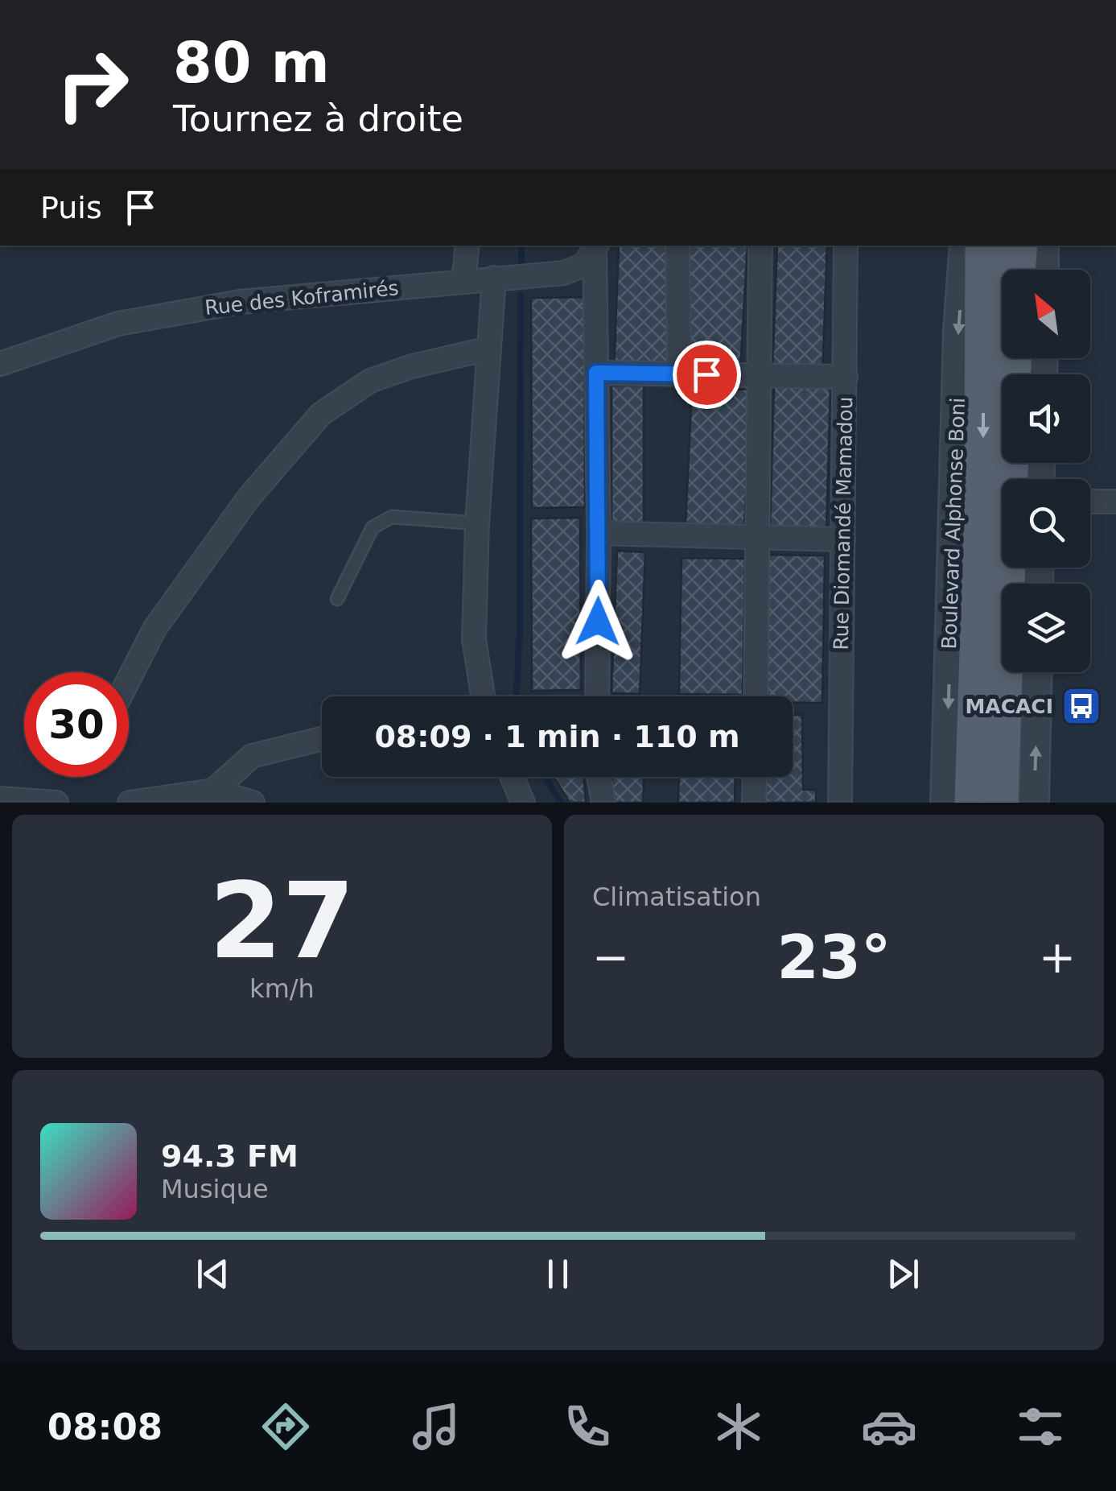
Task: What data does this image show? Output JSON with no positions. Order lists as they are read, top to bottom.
{
  "streets": {
    "main road": ["Boulevard Alphonse Boni"],
    "street": ["Rue des Koframirés", "Rue Diomandé Mamadou"]
  },
  "places": {
    "bus stop": ["MACACI"]
  },
  "north": "top left",
  "page": {
    "turn": ["80 m", "Tournez à droite"],
    "then": "Puis",
    "limit": "30",
    "trip": "08:09 · 1 min · 110 m",
    "tile": [
      ["27", "km/h"],
      "Climatisation"
    ],
    "heat": ["−", "23°", "+"],
    "song": ["94.3 FM", "Musique"],
    "tabs": "08:08"
  }
}
